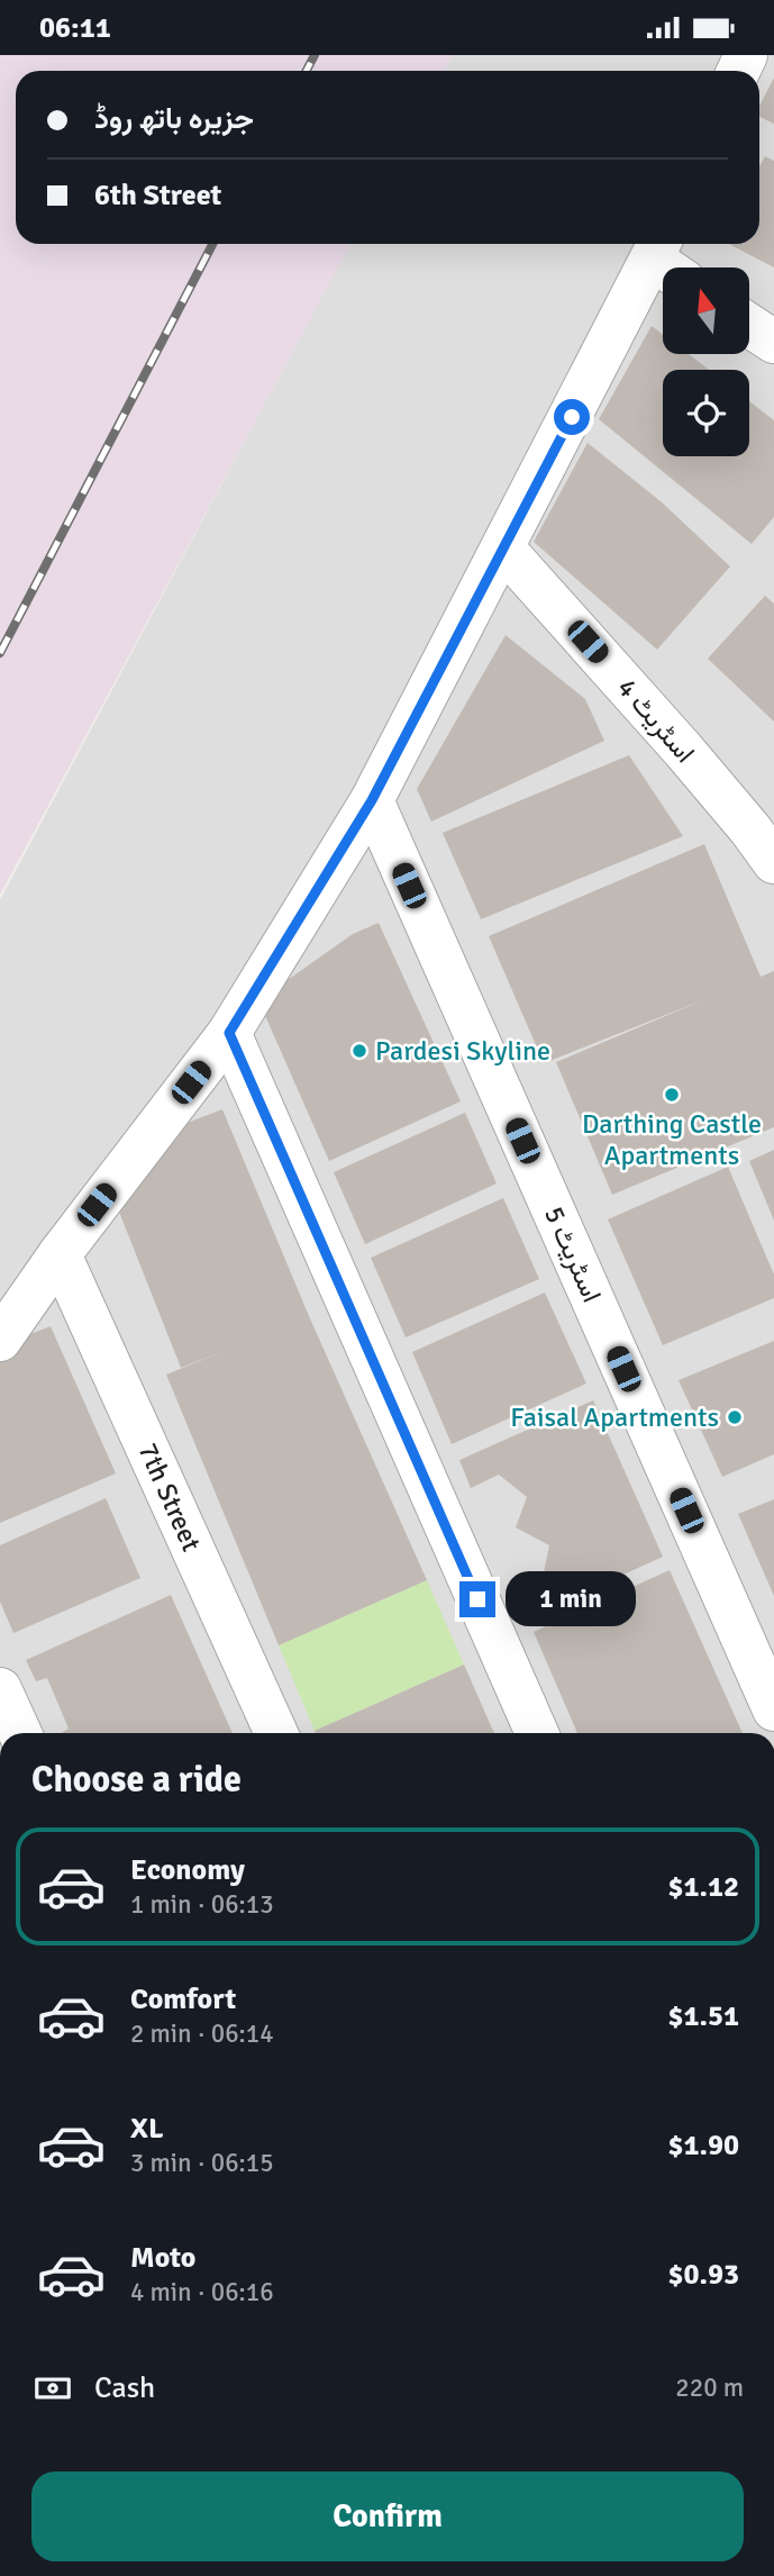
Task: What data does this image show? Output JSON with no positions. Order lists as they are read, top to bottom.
{
  "streets": {
    "street": ["اسٹریٹ 4", "اسٹریٹ 5", "7th Street"]
  },
  "places": ["Pardesi Skyline", "Darthing Castle Apartments", "Faisal Apartments"],
  "north": "top",
  "page": {
    "status": "06:11",
    "banner": ["جزیرہ باتھ روڈ", "6th Street"],
    "bubble": "1 min",
    "heading": "Choose a ride",
    "list": [
      {
        "name": "Economy",
        "note": "1 min · 06:13",
        "value": "$1.12"
      },
      {
        "name": "Comfort",
        "note": "2 min · 06:14",
        "value": "$1.51"
      },
      {
        "name": "XL",
        "note": "3 min · 06:15",
        "value": "$1.90"
      },
      {
        "name": "Moto",
        "note": "4 min · 06:16",
        "value": "$0.93"
      }
    ],
    "pay": ["Cash", "220 m"],
    "buttons": "Confirm"
  }
}
